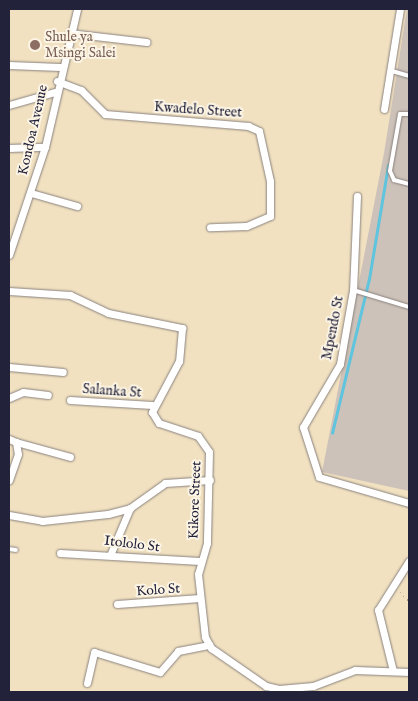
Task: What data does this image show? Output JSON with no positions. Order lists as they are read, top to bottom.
{
  "streets": {
    "street": [
      "Kwadelo Street",
      "Kondoa Avenue",
      "Mpendo St",
      "Salanka St",
      "Kikore Street",
      "Itololo St",
      "Kolo St"
    ]
  },
  "crossings": [
    ["Kwadelo Street", "Kondoa Avenue"],
    ["Salanka St", "Kikore Street"],
    ["Kikore Street", "Itololo St"],
    ["Kikore Street", "Kolo St"]
  ],
  "places": ["Shule ya Msingi Salei"]
}
